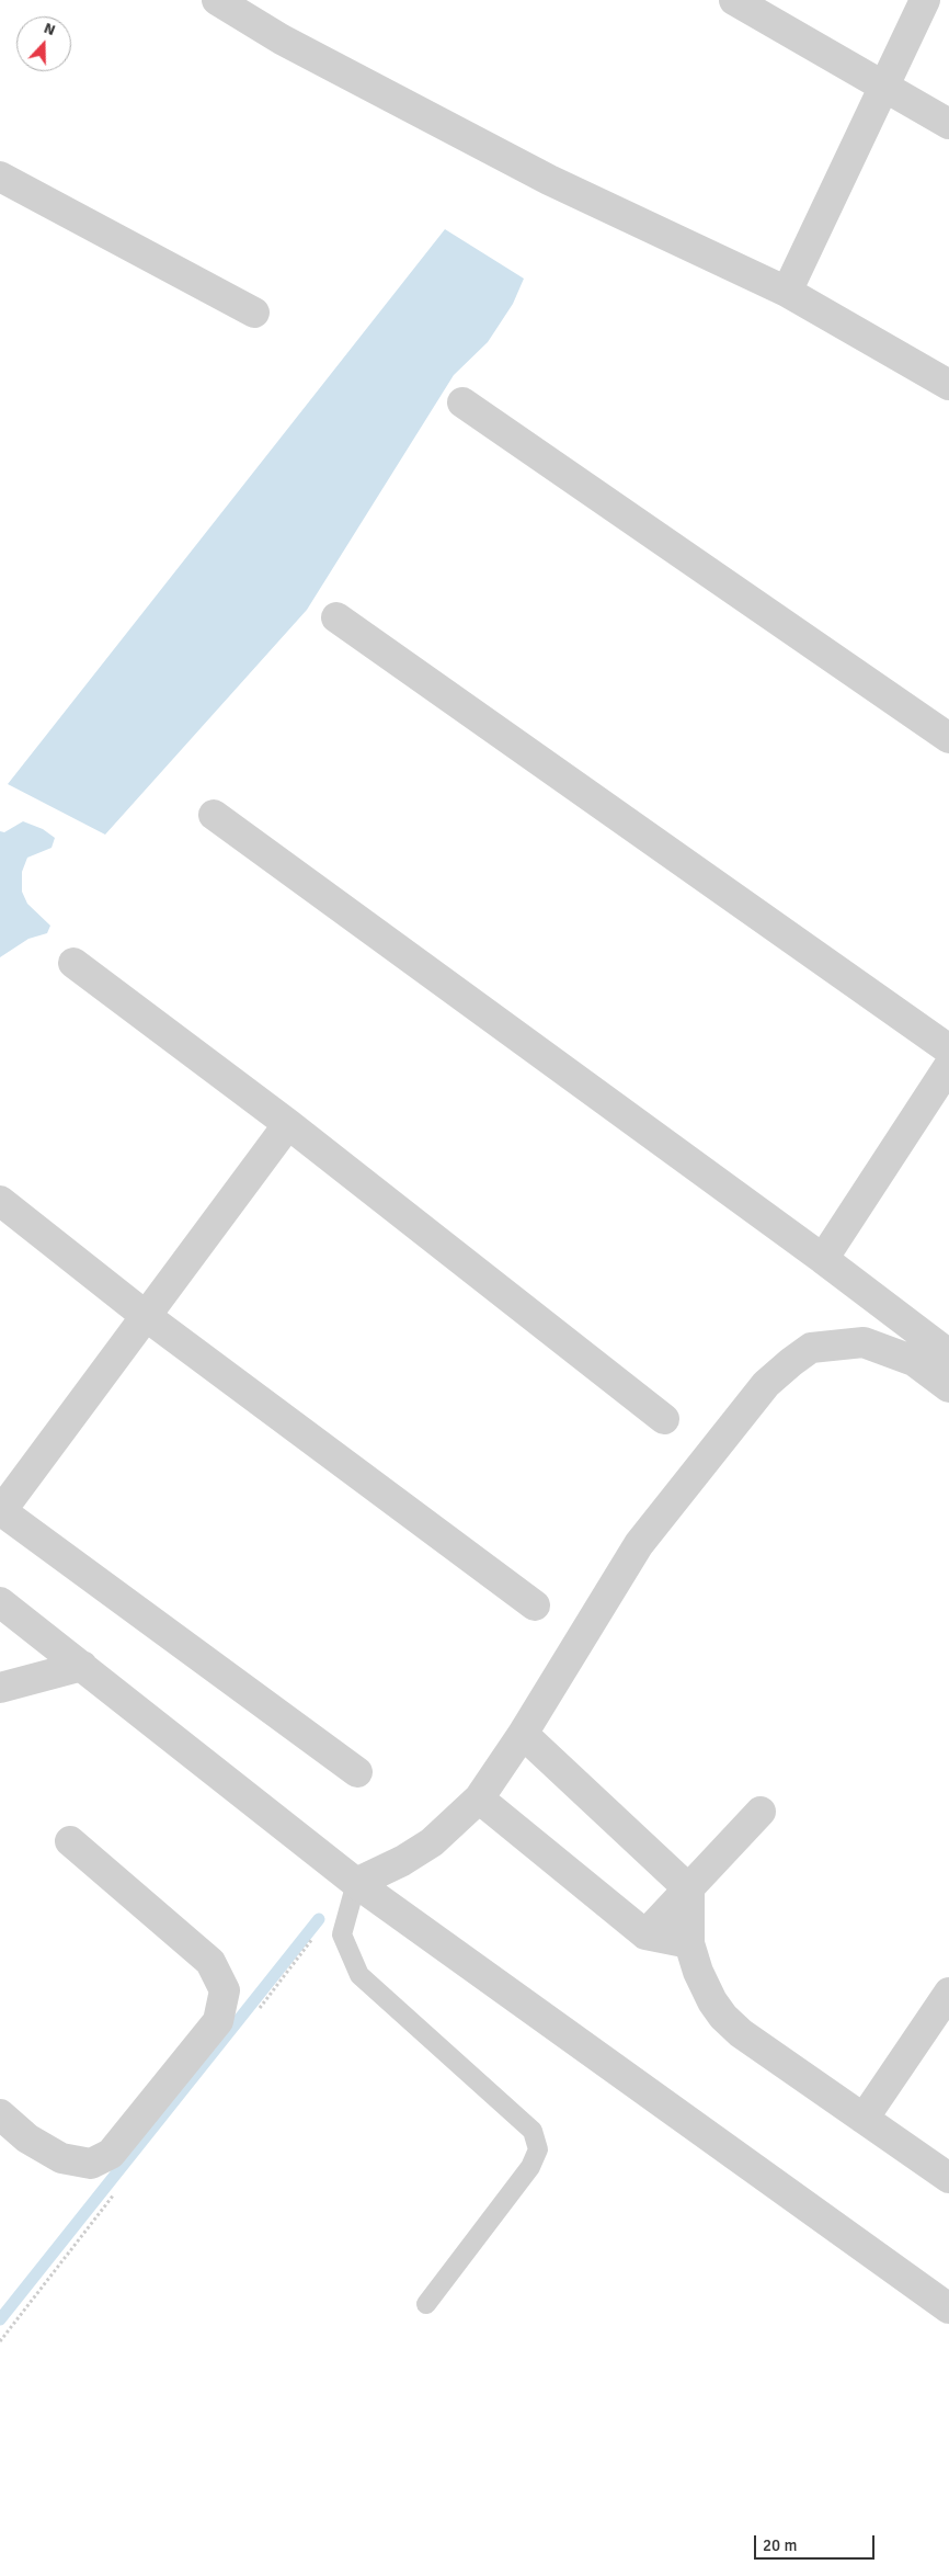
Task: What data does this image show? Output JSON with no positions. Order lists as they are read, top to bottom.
{
  "scale_bar": "20 m",
  "north": "top"
}
